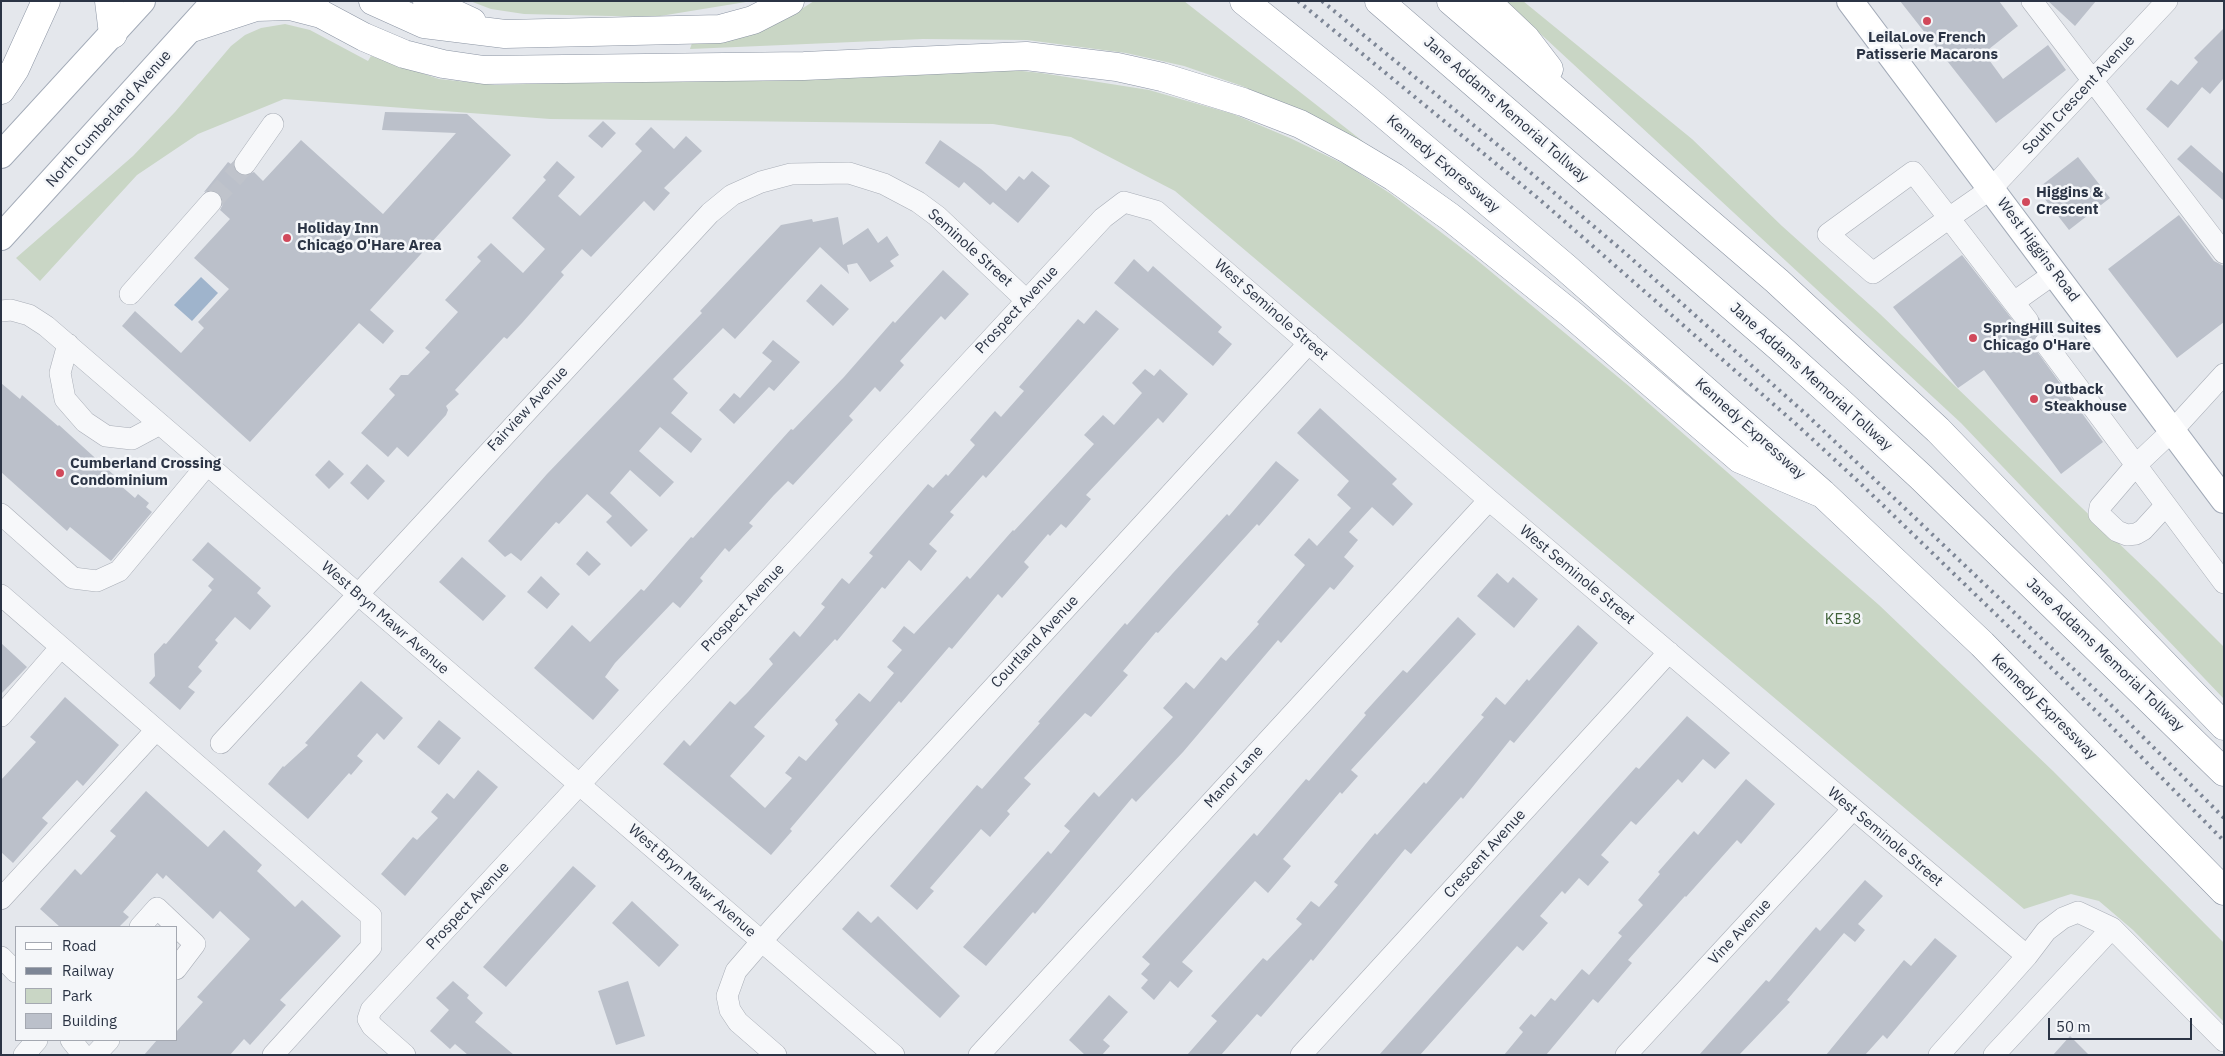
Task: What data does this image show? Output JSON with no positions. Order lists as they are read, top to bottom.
{
  "streets": {
    "highway": ["Jane Addams Memorial Tollway", "Kennedy Expressway"],
    "main road": ["North Cumberland Avenue", "West Higgins Road"],
    "street": [
      "South Crescent Avenue",
      "Seminole Street",
      "Prospect Avenue",
      "West Seminole Street",
      "Fairview Avenue",
      "West Bryn Mawr Avenue",
      "Courtland Avenue",
      "Manor Lane",
      "Crescent Avenue",
      "Vine Avenue"
    ]
  },
  "crossings": [
    ["South Crescent Avenue", "West Higgins Road"],
    ["Seminole Street", "Prospect Avenue"],
    ["Seminole Street", "Fairview Avenue"],
    ["Prospect Avenue", "West Seminole Street"],
    ["Prospect Avenue", "West Bryn Mawr Avenue"],
    ["West Seminole Street", "Courtland Avenue"],
    ["West Seminole Street", "Manor Lane"],
    ["West Seminole Street", "Crescent Avenue"],
    ["West Seminole Street", "Vine Avenue"],
    ["Fairview Avenue", "West Bryn Mawr Avenue"],
    ["West Bryn Mawr Avenue", "Courtland Avenue"]
  ],
  "parks": ["KE38"],
  "places": [
    "LeilaLove French Patisserie Macarons",
    "Higgins & Crescent",
    "Holiday Inn Chicago O'Hare Area",
    "SpringHill Suites Chicago O'Hare",
    "Outback Steakhouse",
    "Cumberland Crossing Condominium"
  ],
  "legend": [
    "Road",
    "Railway",
    "Park",
    "Building"
  ],
  "scale_bar": "50 m"
}
